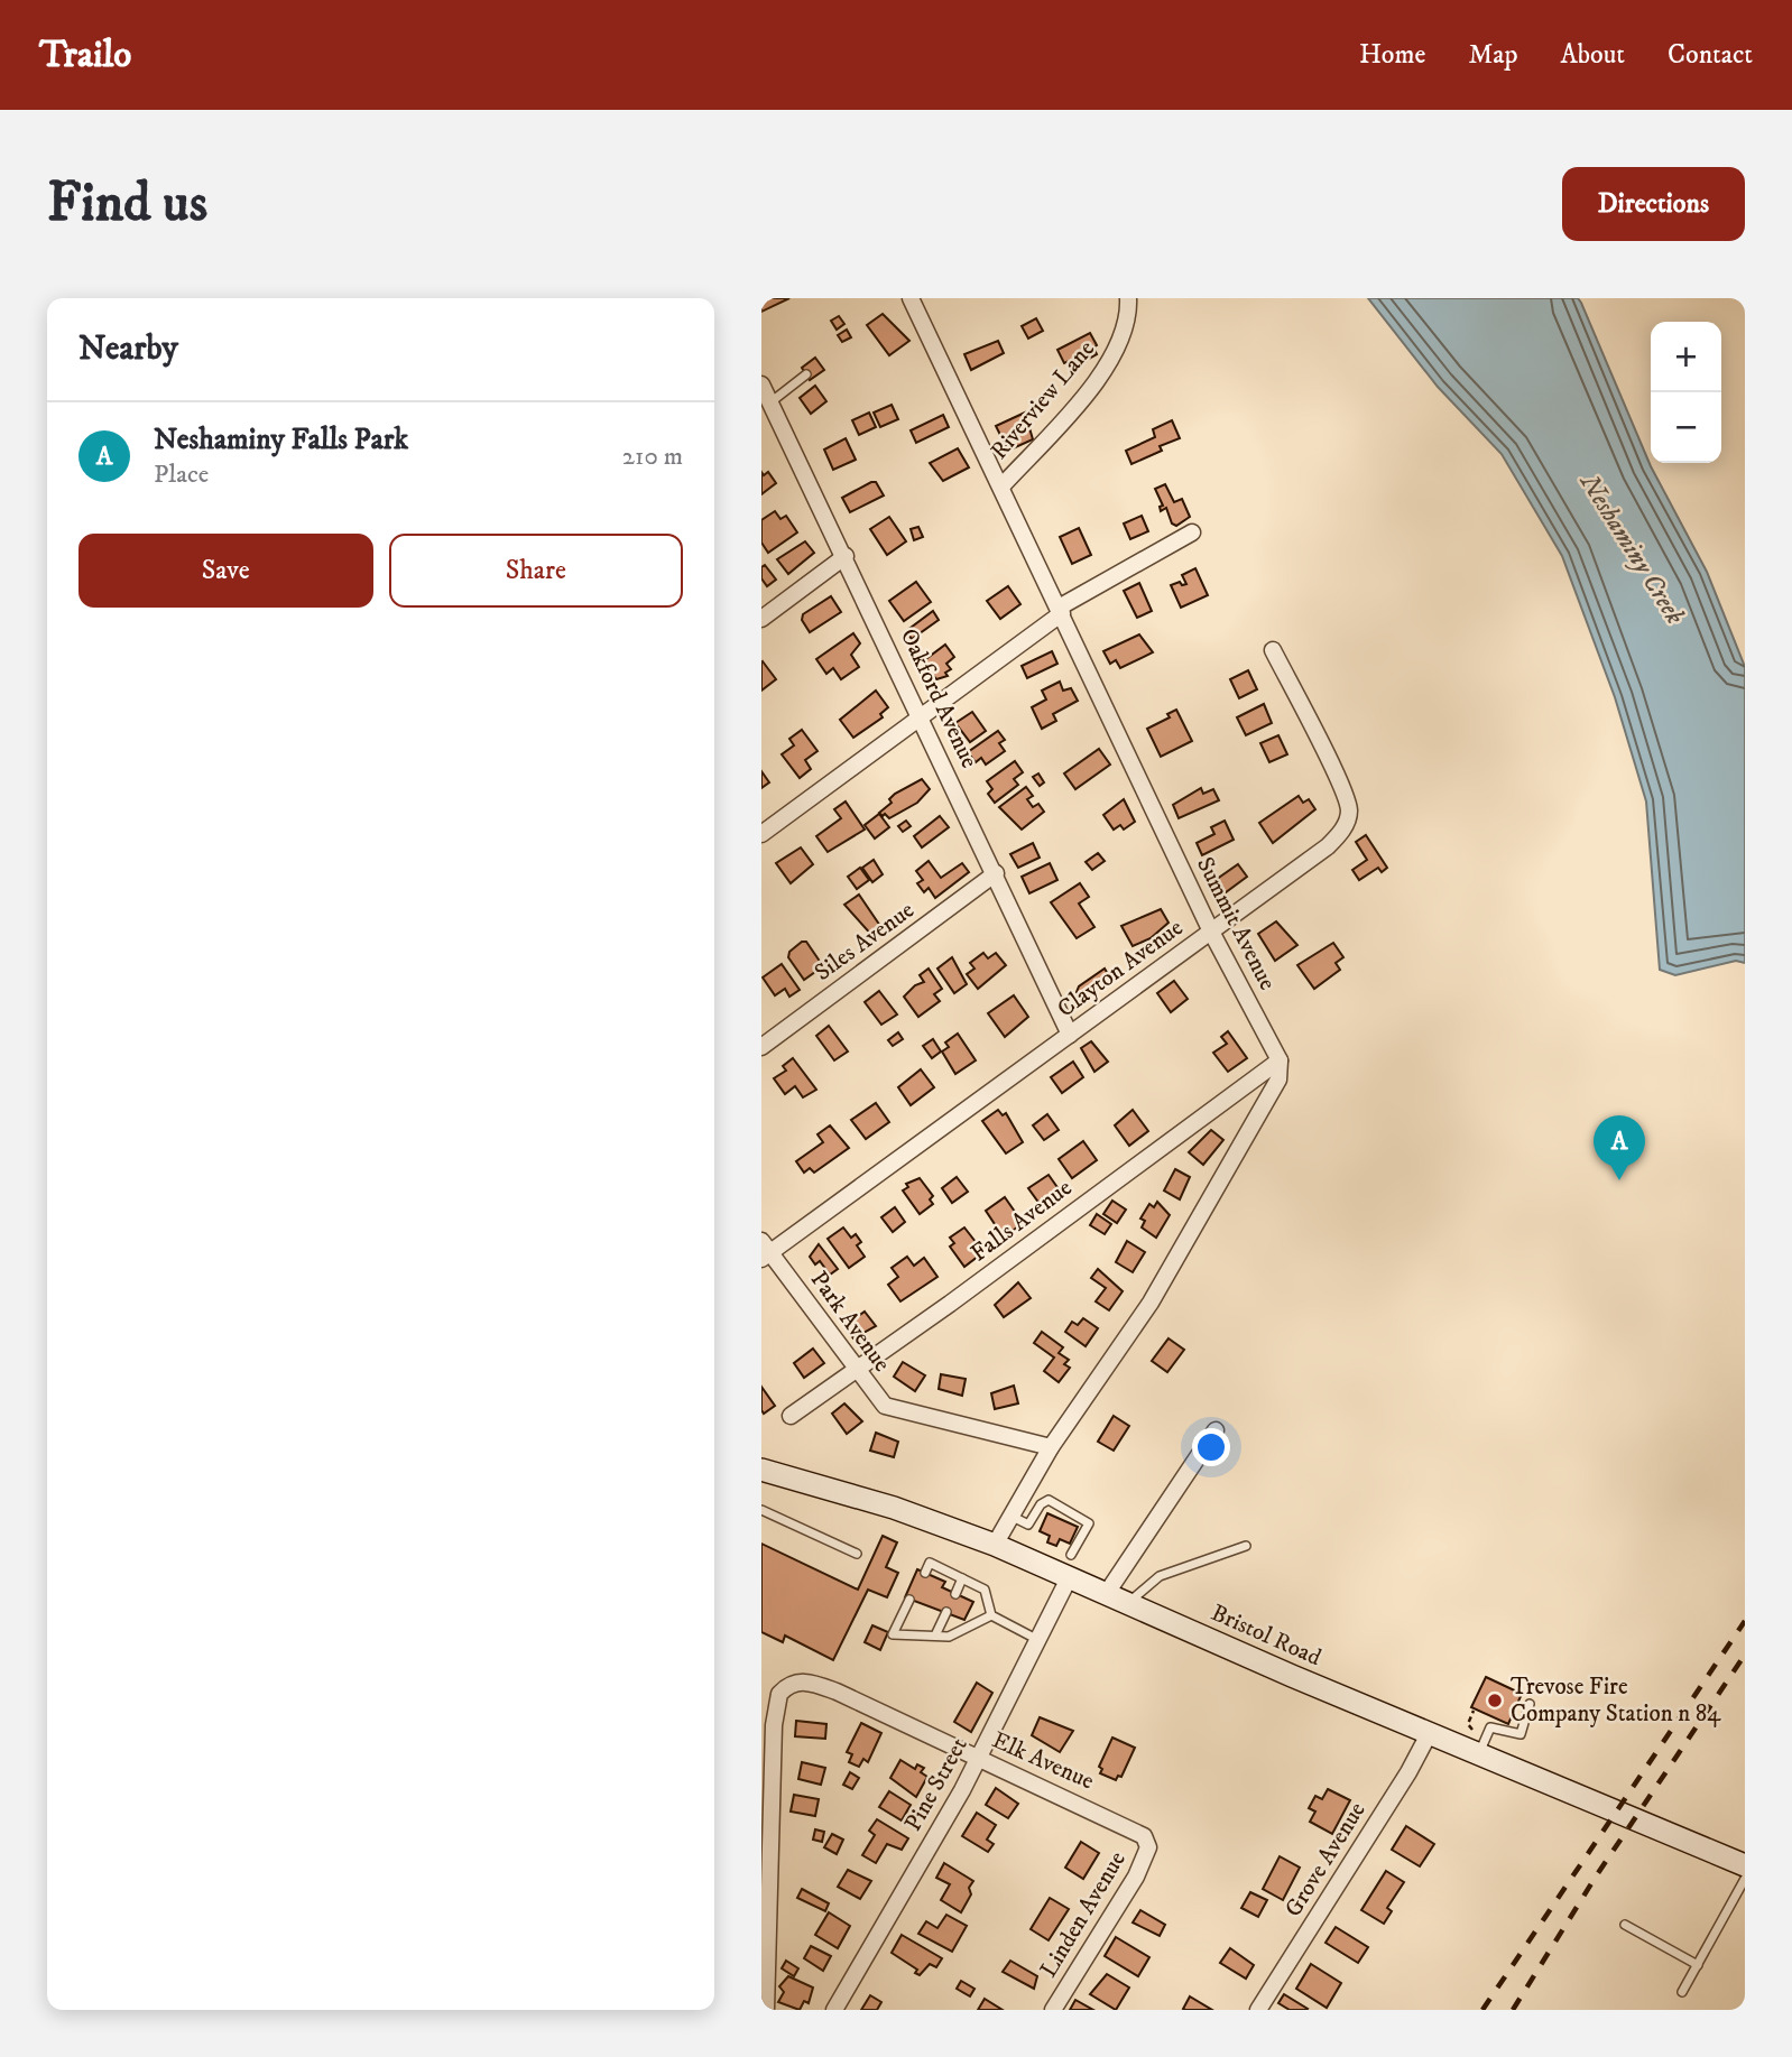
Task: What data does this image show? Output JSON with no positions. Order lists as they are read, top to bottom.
{
  "streets": {
    "main road": ["Bristol Road"],
    "street": [
      "Riverview Lane",
      "Oakford Avenue",
      "Summit Avenue",
      "Siles Avenue",
      "Clayton Avenue",
      "Falls Avenue",
      "Park Avenue",
      "Elk Avenue",
      "Pine Street",
      "Grove Avenue",
      "Linden Avenue"
    ]
  },
  "crossings": [
    ["Riverview Lane", "Summit Avenue"],
    ["Oakford Avenue", "Siles Avenue"],
    ["Oakford Avenue", "Clayton Avenue"],
    ["Summit Avenue", "Clayton Avenue"],
    ["Summit Avenue", "Falls Avenue"],
    ["Clayton Avenue", "Park Avenue"],
    ["Falls Avenue", "Park Avenue"],
    ["Bristol Road", "Pine Street"],
    ["Bristol Road", "Grove Avenue"],
    ["Elk Avenue", "Pine Street"],
    ["Elk Avenue", "Linden Avenue"]
  ],
  "water": ["Neshaminy Creek"],
  "places": ["Trevose Fire Company Station n 84"],
  "page": {
    "header": "Trailo",
    "nav": [
      "Home",
      "Map",
      "About",
      "Contact"
    ],
    "buttons": [
      "Directions",
      ["Save", "Share"]
    ],
    "title": "Find us",
    "heading": "Nearby",
    "map_buttons": ["+", "−"],
    "list": [
      {
        "mark": "A",
        "name": "Neshaminy Falls Park",
        "note": "Place",
        "value": "210 m"
      }
    ],
    "pins": "A"
  }
}
